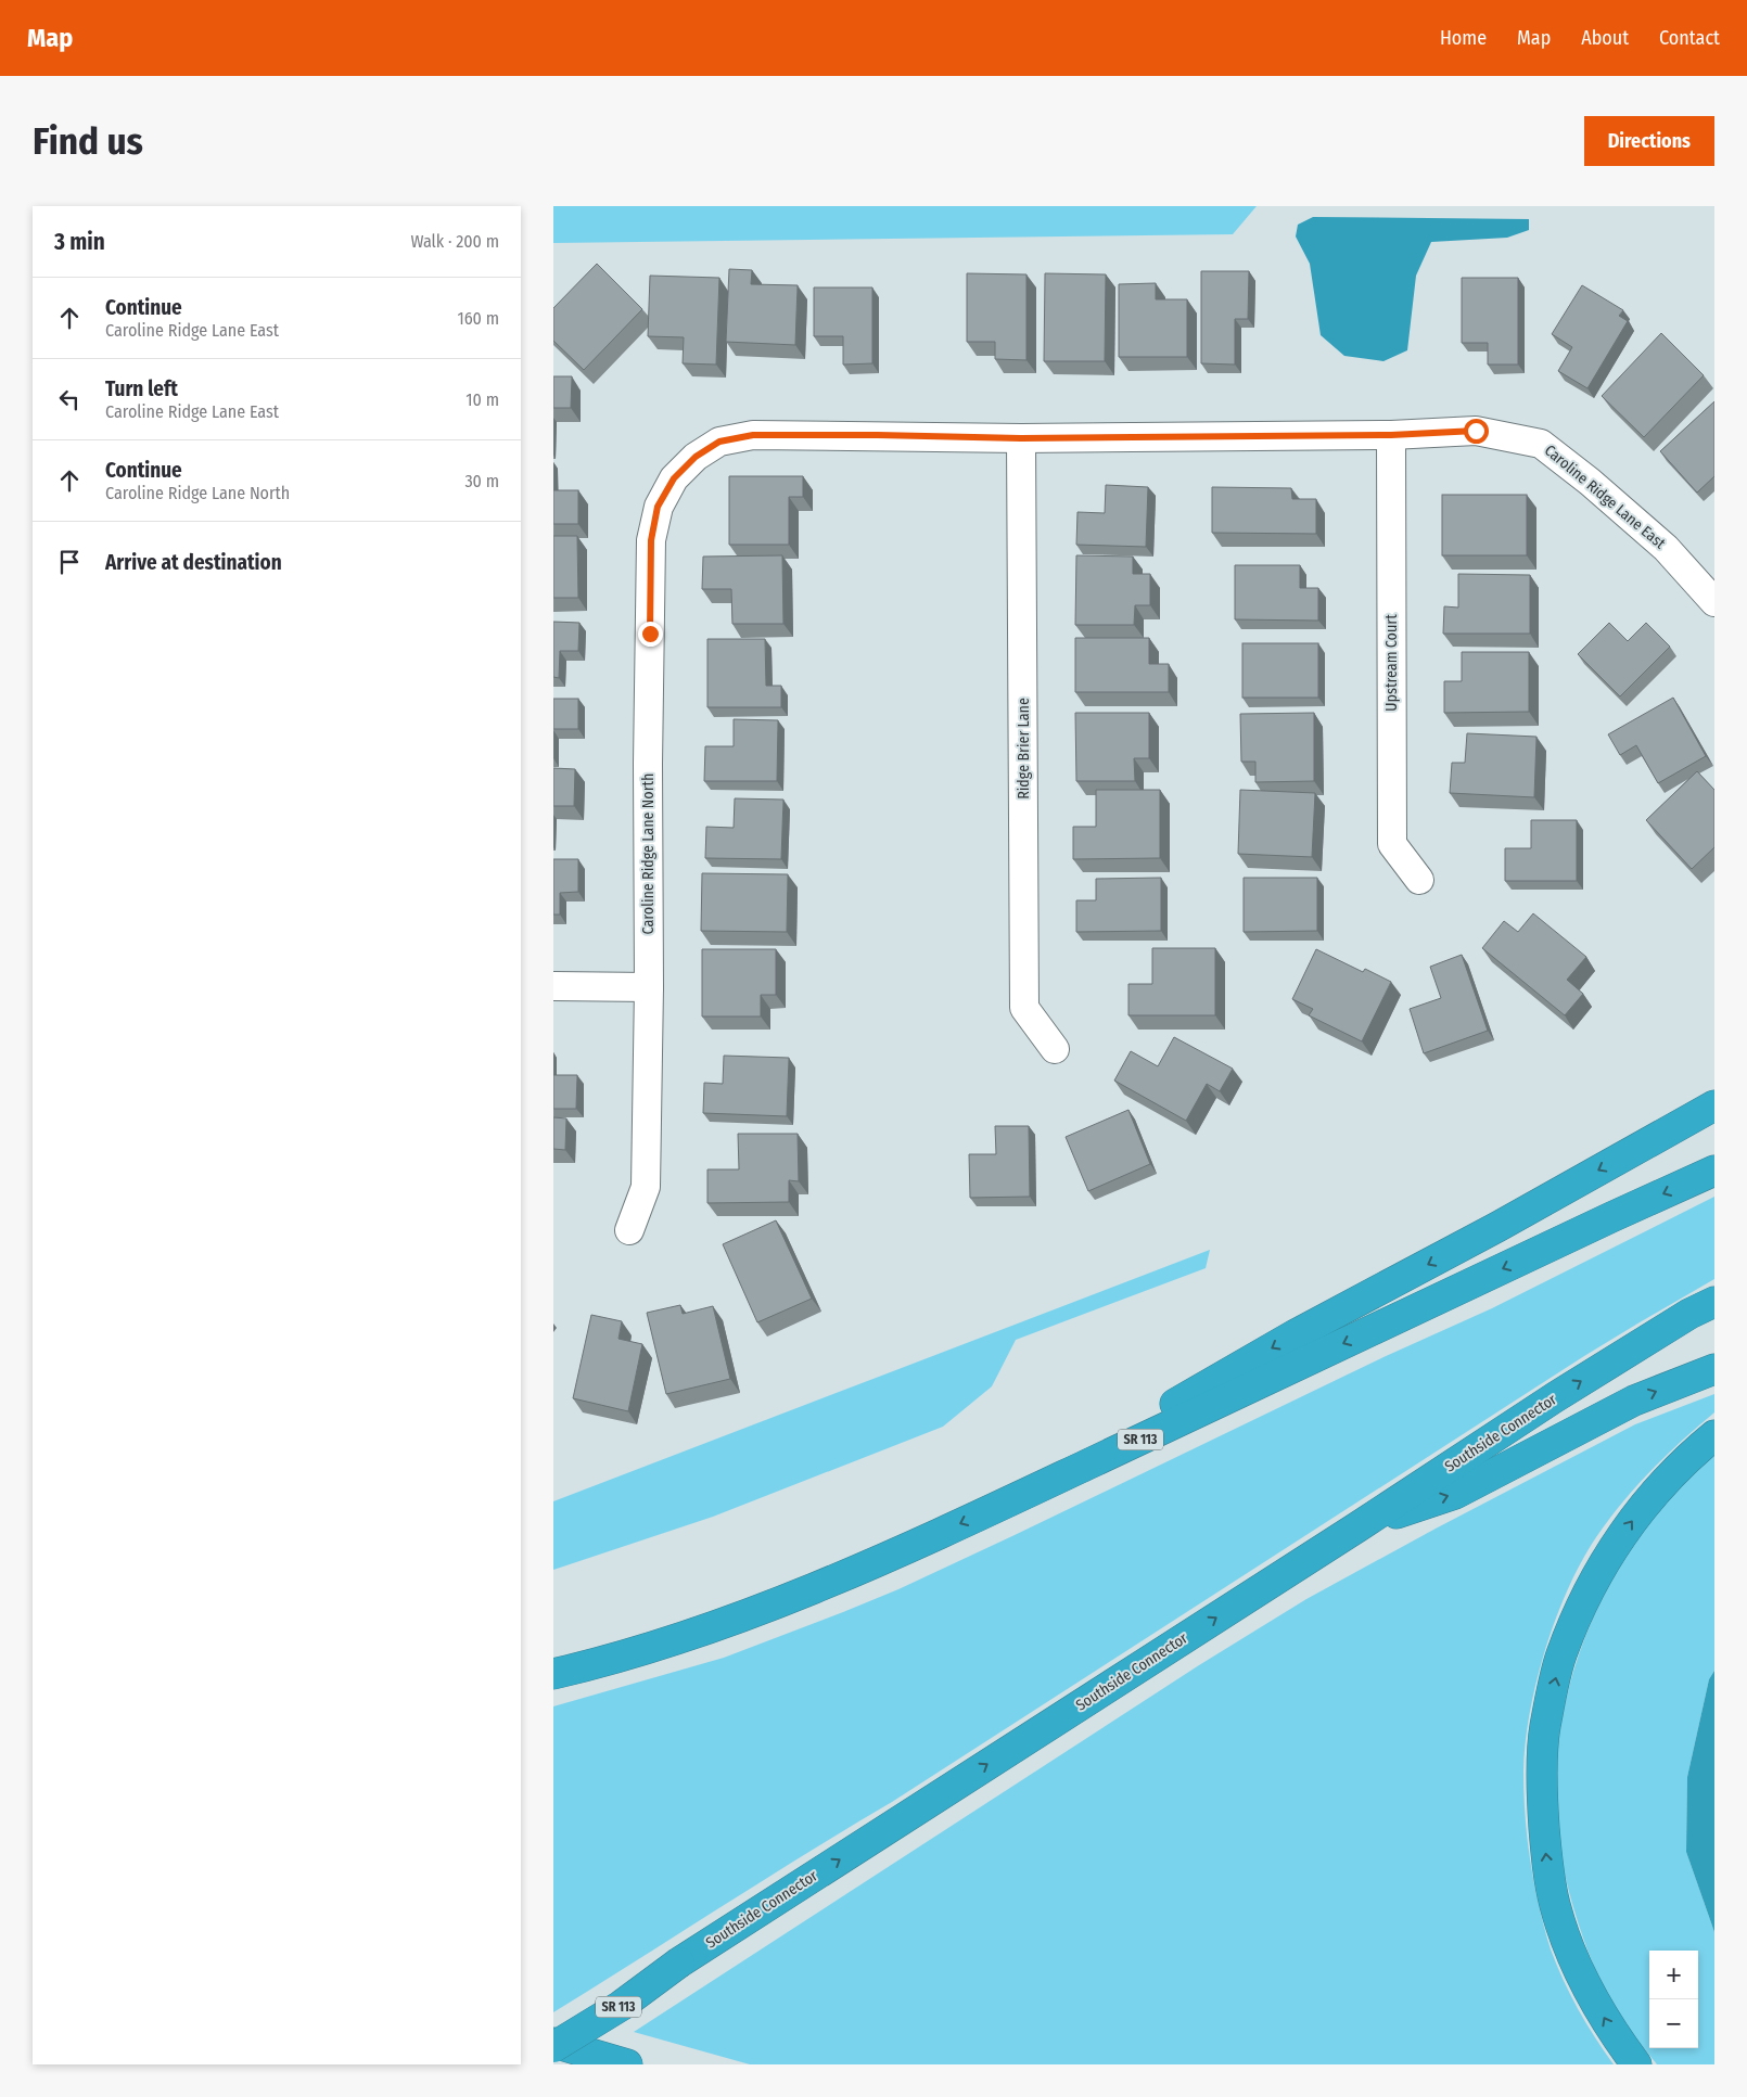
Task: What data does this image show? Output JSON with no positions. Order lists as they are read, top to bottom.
{
  "streets": {
    "highway": ["Southside Connector", "SR 113"],
    "street": [
      "Caroline Ridge Lane East",
      "Upstream Court",
      "Ridge Brier Lane",
      "Caroline Ridge Lane North"
    ]
  },
  "crossings": [
    ["Caroline Ridge Lane East", "Upstream Court"],
    ["Caroline Ridge Lane East", "Ridge Brier Lane"],
    ["Caroline Ridge Lane East", "Caroline Ridge Lane North"]
  ],
  "page": {
    "header": "Map",
    "nav": [
      "Home",
      "Map",
      "About",
      "Contact"
    ],
    "buttons": "Directions",
    "title": "Find us",
    "heading": ["3 min", "Walk · 200 m"],
    "list": [
      ["Continue", "Caroline Ridge Lane East", "160 m"],
      ["Turn left", "Caroline Ridge Lane East", "10 m"],
      ["Continue", "Caroline Ridge Lane North", "30 m"],
      "Arrive at destination"
    ],
    "map_buttons": ["+", "−"]
  }
}
